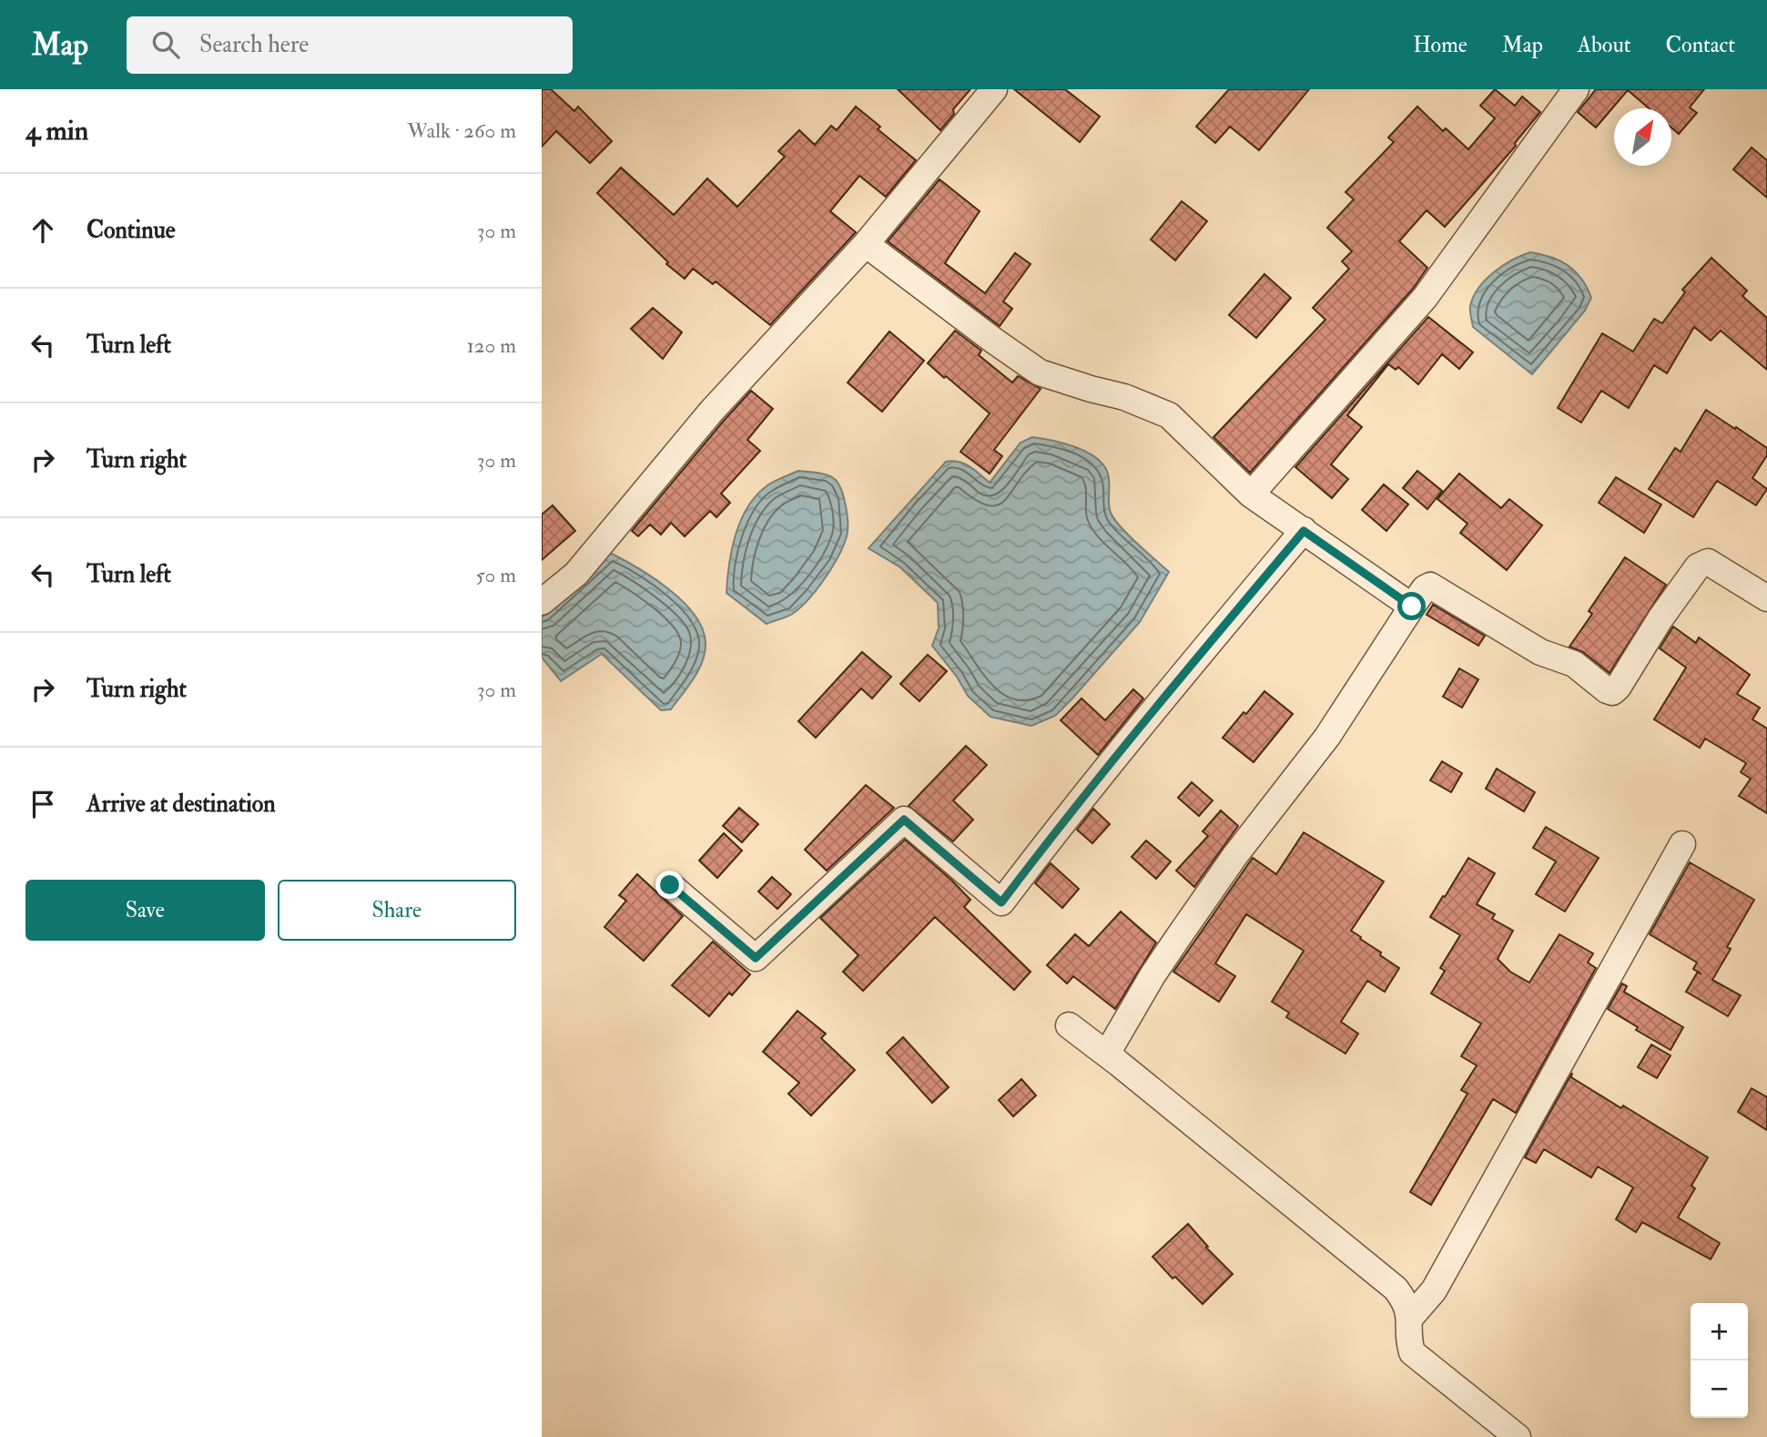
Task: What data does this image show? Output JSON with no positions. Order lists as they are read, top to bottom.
{
  "north": "top right",
  "page": {
    "header": "Map",
    "search": "Search here",
    "nav": [
      "Home",
      "Map",
      "About",
      "Contact"
    ],
    "heading": ["4 min", "Walk · 260 m"],
    "list": [
      ["Continue", "30 m"],
      ["Turn left", "120 m"],
      ["Turn right", "30 m"],
      ["Turn left", "50 m"],
      ["Turn right", "30 m"],
      "Arrive at destination"
    ],
    "buttons": ["Save", "Share"],
    "map_buttons": ["+", "−"]
  }
}
